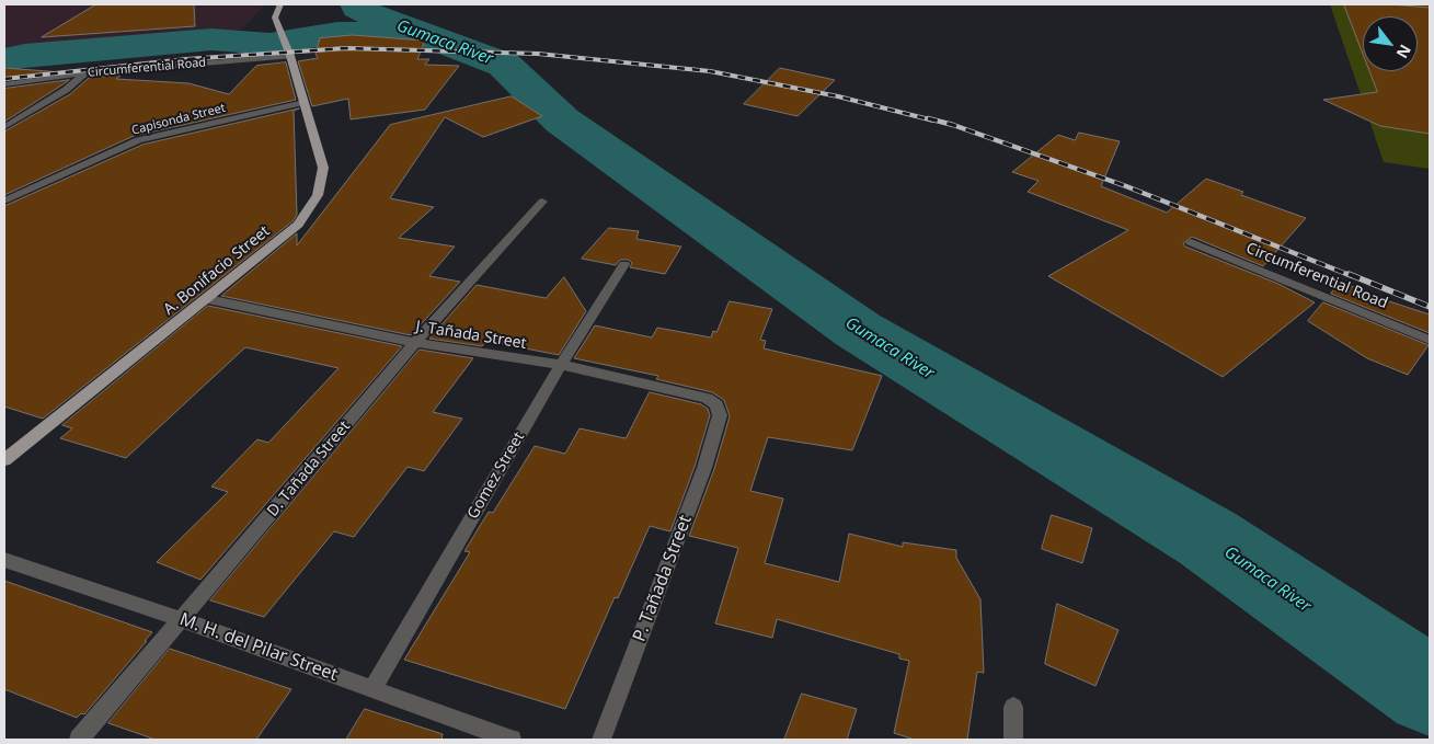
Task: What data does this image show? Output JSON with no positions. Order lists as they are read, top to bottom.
{
  "streets": {
    "main road": ["A. Bonifacio Street"],
    "street": [
      "Circumferential Road",
      "Capisonda Street",
      "J. Tañada Street",
      "D. Tañada Street",
      "Gomez Street",
      "P. Tañada Street",
      "M. H. del Pilar Street"
    ]
  },
  "crossings": [
    ["Circumferential Road", "A. Bonifacio Street"],
    ["Capisonda Street", "A. Bonifacio Street"],
    ["A. Bonifacio Street", "J. Tañada Street"],
    ["J. Tañada Street", "D. Tañada Street"],
    ["J. Tañada Street", "Gomez Street"],
    ["J. Tañada Street", "P. Tañada Street"],
    ["D. Tañada Street", "M. H. del Pilar Street"],
    ["Gomez Street", "M. H. del Pilar Street"]
  ],
  "water": ["Gumaca River"],
  "north": "bottom right"
}
